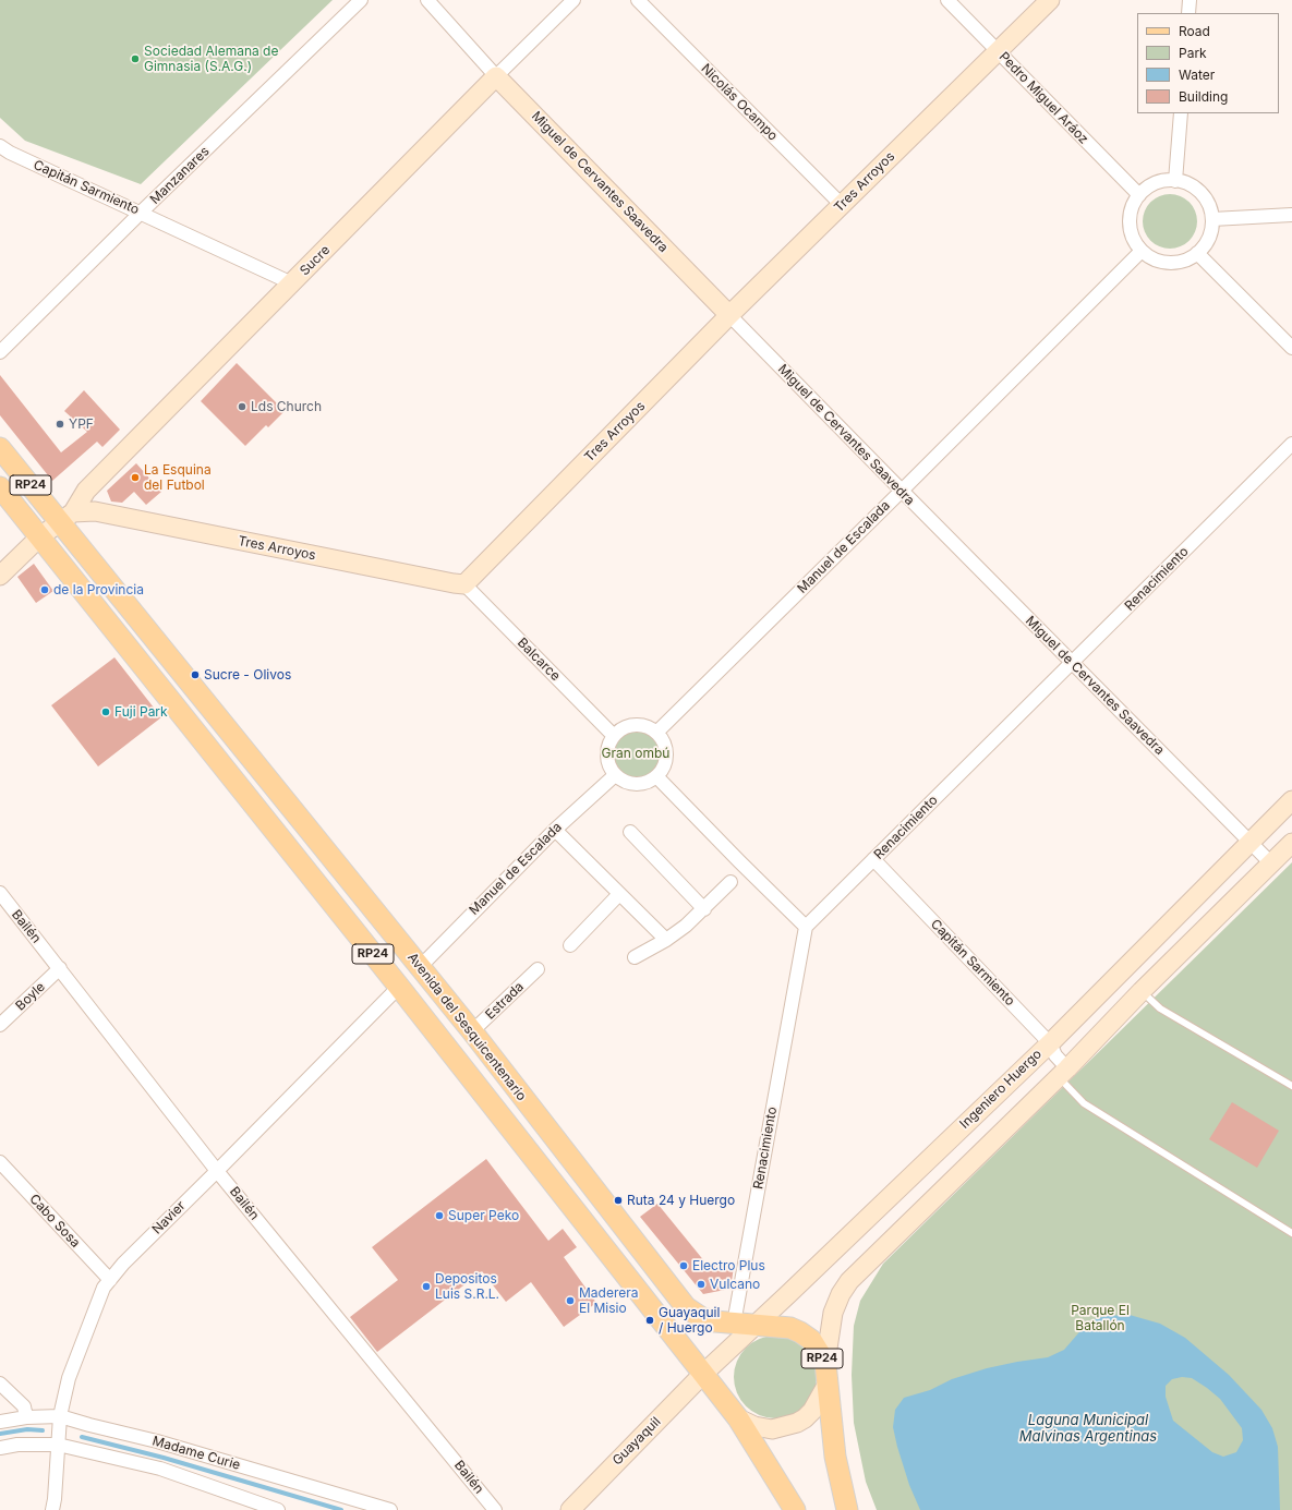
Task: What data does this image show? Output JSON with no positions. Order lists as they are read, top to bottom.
{
  "streets": {
    "main road": ["RP24", "Avenida del Sesquicentenario"],
    "street": [
      "Pedro Miguel Aráoz",
      "Nicolás Ocampo",
      "Manzanares",
      "Miguel de Cervantes Saavedra",
      "Tres Arroyos",
      "Capitán Sarmiento",
      "Sucre",
      "Manuel de Escalada",
      "Renacimiento",
      "Balcarce",
      "Bailén",
      "Boyle",
      "Estrada",
      "Ingeniero Huergo",
      "Navier",
      "Cabo Sosa",
      "Guayaquil",
      "Madame Curie"
    ]
  },
  "crossings": [
    ["Pedro Miguel Aráoz", "Tres Arroyos"],
    ["Pedro Miguel Aráoz", "Manuel de Escalada"],
    ["Nicolás Ocampo", "Tres Arroyos"],
    ["Manzanares", "Capitán Sarmiento"],
    ["Miguel de Cervantes Saavedra", "Tres Arroyos"],
    ["Miguel de Cervantes Saavedra", "Sucre"],
    ["Miguel de Cervantes Saavedra", "Manuel de Escalada"],
    ["Miguel de Cervantes Saavedra", "Renacimiento"],
    ["Miguel de Cervantes Saavedra", "Ingeniero Huergo"],
    ["Tres Arroyos", "Sucre"],
    ["Tres Arroyos", "Balcarce"],
    ["Tres Arroyos", "Avenida del Sesquicentenario"],
    ["Capitán Sarmiento", "Sucre"],
    ["Capitán Sarmiento", "Renacimiento"],
    ["Capitán Sarmiento", "Ingeniero Huergo"],
    ["Sucre", "Avenida del Sesquicentenario"],
    ["RP24", "Renacimiento"],
    ["RP24", "Avenida del Sesquicentenario"],
    ["RP24", "Ingeniero Huergo"],
    ["RP24", "Navier"],
    ["RP24", "Guayaquil"],
    ["Manuel de Escalada", "Balcarce"],
    ["Manuel de Escalada", "Avenida del Sesquicentenario"],
    ["Renacimiento", "Avenida del Sesquicentenario"],
    ["Renacimiento", "Ingeniero Huergo"],
    ["Renacimiento", "Guayaquil"],
    ["Bailén", "Boyle"],
    ["Bailén", "Navier"],
    ["Estrada", "Avenida del Sesquicentenario"],
    ["Avenida del Sesquicentenario", "Ingeniero Huergo"],
    ["Avenida del Sesquicentenario", "Guayaquil"],
    ["Ingeniero Huergo", "Guayaquil"],
    ["Navier", "Cabo Sosa"],
    ["Navier", "Madame Curie"]
  ],
  "water": ["Laguna Municipal Malvinas Argentinas"],
  "parks": ["Gran ombú", "Parque El Batallón"],
  "places": [
    "Sociedad Alemana de Gimnasia (S.A.G.)",
    "Lds Church",
    "YPF",
    "La Esquina del Futbol",
    "de la Provincia",
    "Sucre - Olivos",
    "Fuji Park",
    "Ruta 24 y Huergo",
    "Super Peko",
    "Electro Plus",
    "Vulcano",
    "Depositos Luis S.R.L.",
    "Maderera El Misio",
    "Guayaquil / Huergo"
  ],
  "legend": [
    "Road",
    "Park",
    "Water",
    "Building"
  ]
}
